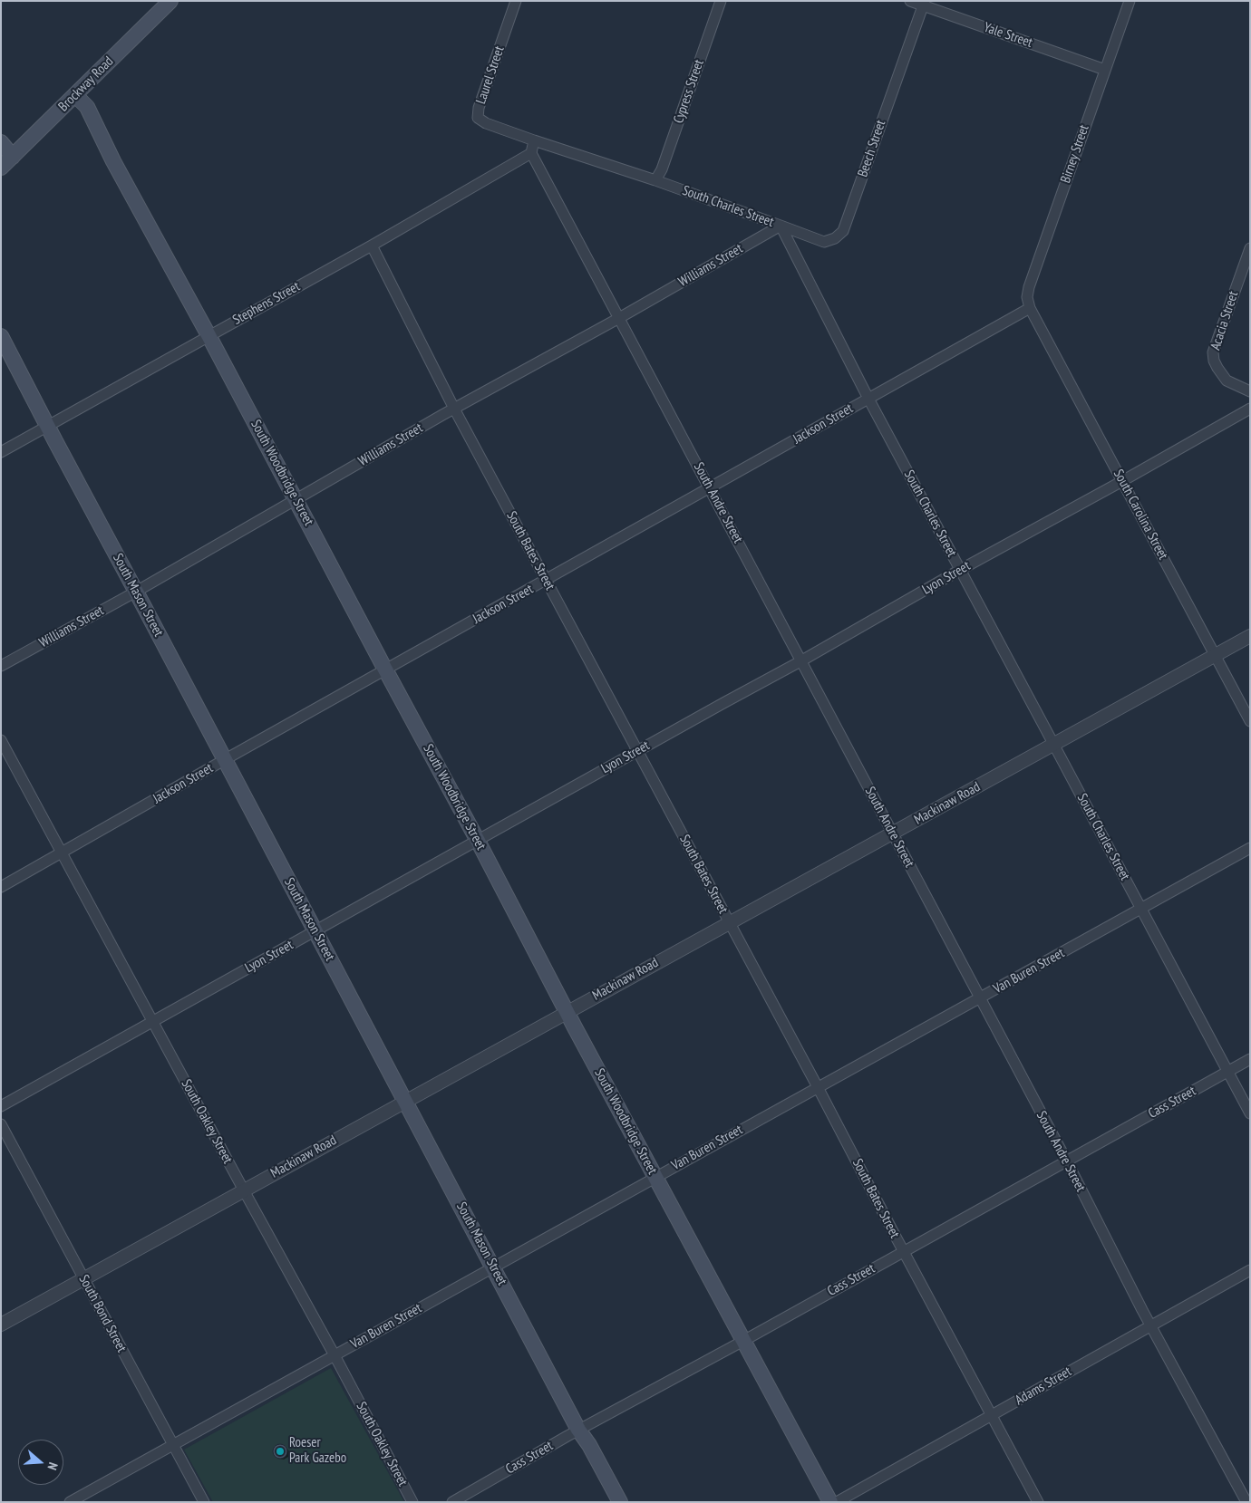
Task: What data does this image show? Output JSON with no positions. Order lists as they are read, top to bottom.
{
  "streets": {
    "main road": ["Brockway Road", "South Woodbridge Street", "South Mason Street"],
    "street": [
      "Yale Street",
      "Laurel Street",
      "Cypress Street",
      "Beech Street",
      "Birney Street",
      "South Charles Street",
      "Williams Street",
      "Stephens Street",
      "Acacia Street",
      "Jackson Street",
      "South Andre Street",
      "South Carolina Street",
      "South Bates Street",
      "Lyon Street",
      "Mackinaw Road",
      "Van Buren Street",
      "Cass Street",
      "South Oakley Street",
      "South Bond Street",
      "Adams Street"
    ]
  },
  "crossings": [
    ["Yale Street", "Beech Street"],
    ["Yale Street", "Birney Street"],
    ["Laurel Street", "South Charles Street"],
    ["Brockway Road", "South Woodbridge Street"],
    ["Cypress Street", "South Charles Street"],
    ["Beech Street", "South Charles Street"],
    ["Beech Street", "Williams Street"],
    ["Birney Street", "Jackson Street"],
    ["Birney Street", "South Carolina Street"],
    ["South Charles Street", "Williams Street"],
    ["South Charles Street", "Jackson Street"],
    ["South Charles Street", "Lyon Street"],
    ["South Charles Street", "Mackinaw Road"],
    ["South Charles Street", "Van Buren Street"],
    ["South Charles Street", "Cass Street"],
    ["Williams Street", "South Woodbridge Street"],
    ["Williams Street", "South Andre Street"],
    ["Williams Street", "South Bates Street"],
    ["Williams Street", "South Mason Street"],
    ["Stephens Street", "South Woodbridge Street"],
    ["Stephens Street", "South Andre Street"],
    ["Stephens Street", "South Bates Street"],
    ["Stephens Street", "South Mason Street"],
    ["Jackson Street", "South Woodbridge Street"],
    ["Jackson Street", "South Andre Street"],
    ["Jackson Street", "South Carolina Street"],
    ["Jackson Street", "South Bates Street"],
    ["Jackson Street", "South Mason Street"],
    ["Jackson Street", "South Oakley Street"],
    ["South Woodbridge Street", "Lyon Street"],
    ["South Woodbridge Street", "Mackinaw Road"],
    ["South Woodbridge Street", "Van Buren Street"],
    ["South Woodbridge Street", "Cass Street"],
    ["South Andre Street", "Lyon Street"],
    ["South Andre Street", "Mackinaw Road"],
    ["South Andre Street", "Van Buren Street"],
    ["South Andre Street", "Cass Street"],
    ["South Andre Street", "Adams Street"],
    ["South Carolina Street", "Lyon Street"],
    ["South Carolina Street", "Mackinaw Road"],
    ["South Bates Street", "Lyon Street"],
    ["South Bates Street", "Mackinaw Road"],
    ["South Bates Street", "Van Buren Street"],
    ["South Bates Street", "Cass Street"],
    ["South Bates Street", "Adams Street"],
    ["Lyon Street", "South Mason Street"],
    ["Lyon Street", "South Oakley Street"],
    ["South Mason Street", "Mackinaw Road"],
    ["South Mason Street", "Van Buren Street"],
    ["South Mason Street", "Cass Street"],
    ["Mackinaw Road", "South Oakley Street"],
    ["Mackinaw Road", "South Bond Street"],
    ["Van Buren Street", "South Oakley Street"],
    ["Van Buren Street", "South Bond Street"]
  ],
  "places": ["Roeser Park Gazebo"],
  "north": "right"
}
